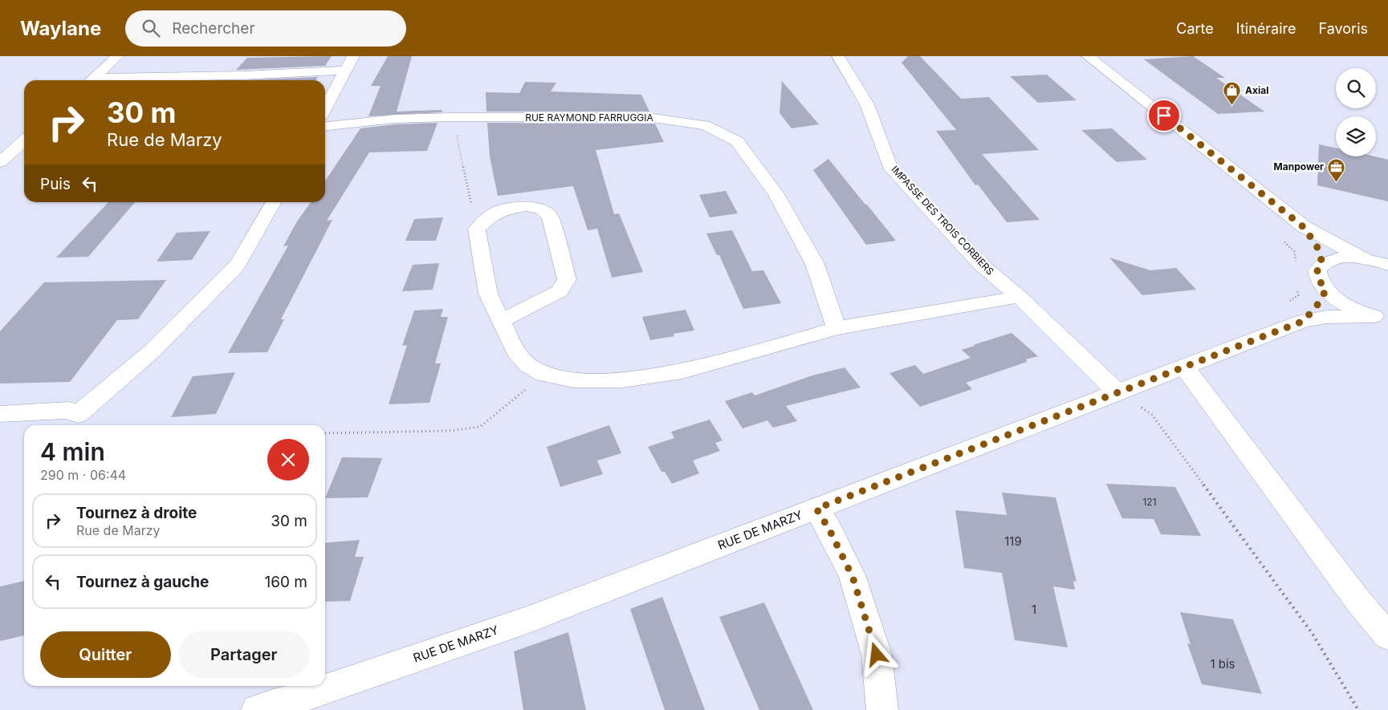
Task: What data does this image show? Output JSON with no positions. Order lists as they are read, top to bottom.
{
  "streets": {
    "street": ["RUE RAYMOND FARRUGGIA", "IMPASSE DES TROIS CORBIERS", "RUE DE MARZY"]
  },
  "crossings": [
    ["IMPASSE DES TROIS CORBIERS", "RUE DE MARZY"]
  ],
  "places": {
    "shop": ["Axial"],
    "office": ["Manpower"]
  },
  "house_numbers": [
    "121",
    "119",
    "1",
    "1 bis"
  ],
  "page": {
    "header": "Waylane",
    "search": "Rechercher",
    "nav": ["Carte", "Itinéraire", "Favoris"],
    "turn": ["30 m", "Rue de Marzy"],
    "then": "Puis",
    "heading": ["4 min", "290 m · 06:44"],
    "list": [
      {
        "name": "Tournez à droite",
        "note": "Rue de Marzy",
        "value": "30 m"
      },
      {
        "name": "Tournez à gauche",
        "value": "160 m"
      }
    ],
    "buttons": ["Quitter", "Partager"]
  }
}
